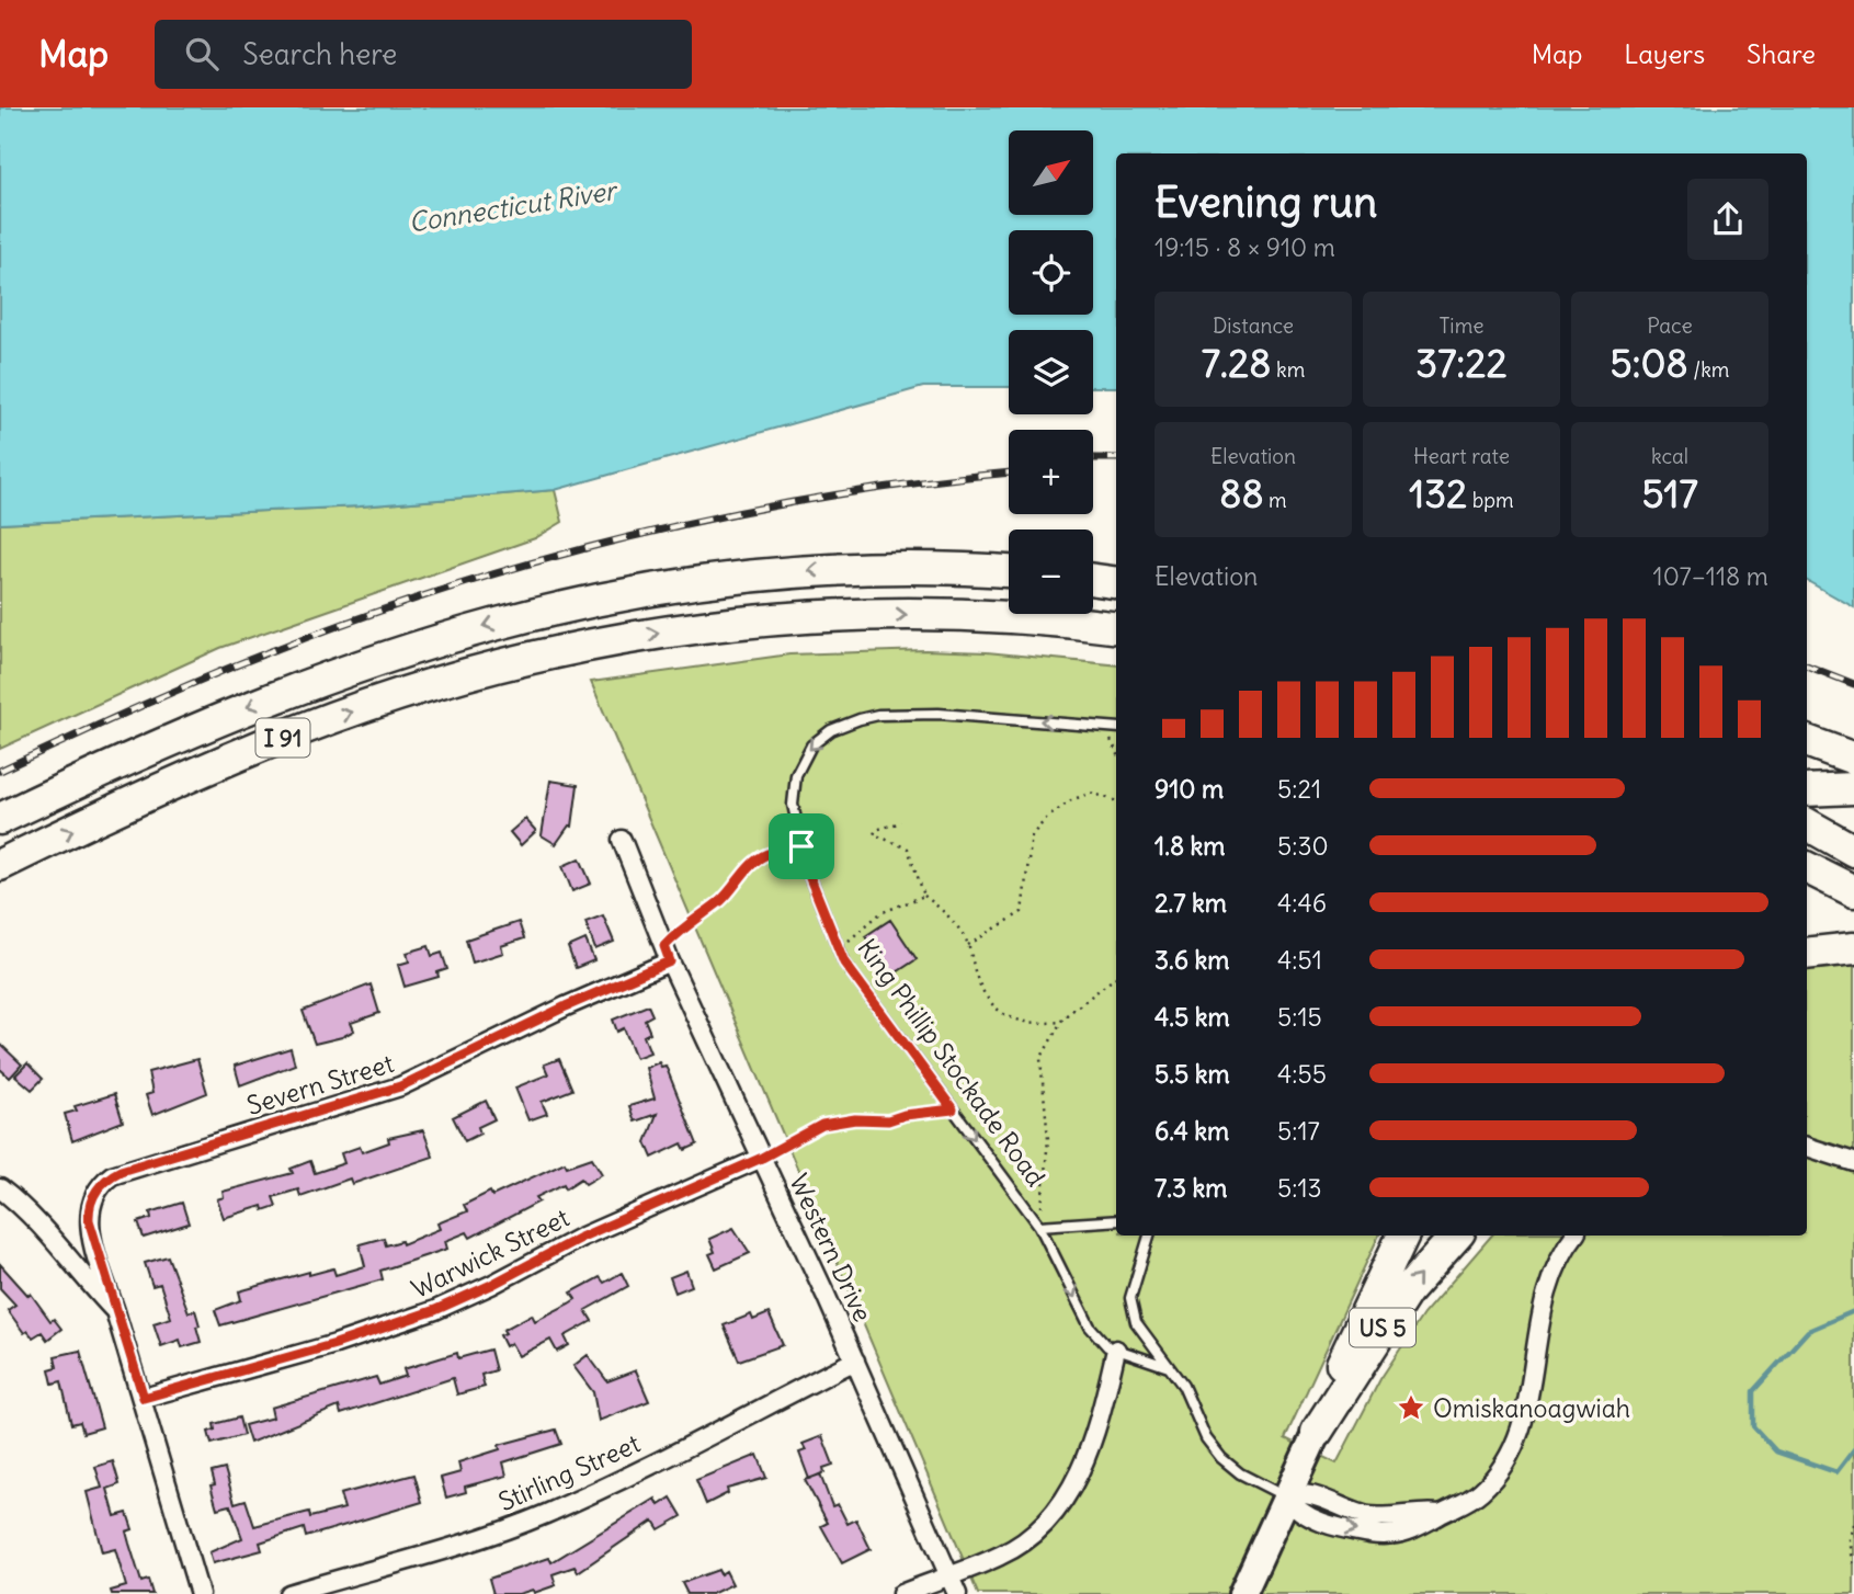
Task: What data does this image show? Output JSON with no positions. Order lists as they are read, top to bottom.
{
  "streets": {
    "highway": ["I 91", "US 5"],
    "street": [
      "Severn Street",
      "Western Drive",
      "Warwick Street",
      "Stirling Street"
    ],
    "lane": ["King Phillip Stockade Road"]
  },
  "crossings": [
    ["Severn Street", "Western Drive"],
    ["Severn Street", "Warwick Street"],
    ["Western Drive", "Warwick Street"],
    ["Western Drive", "Stirling Street"]
  ],
  "water": ["Connecticut River"],
  "places": {
    "place": ["Omiskanoagwiah"]
  },
  "north": "top right",
  "page": {
    "header": "Map",
    "search": "Search here",
    "nav": ["Map", "Layers", "Share"],
    "map_buttons": ["+", "−"],
    "heading": ["Evening run", "19:15 · 8 × 910 m"],
    "stats": [
      ["Distance", "7.28 km"],
      ["Time", "37:22"],
      ["Pace", "5:08 /km"],
      ["Elevation", "88 m"],
      ["Heart rate", "132 bpm"],
      ["kcal", "517"]
    ],
    "chart": ["Elevation", "107–118 m"],
    "list": [
      {
        "name": "910 m",
        "note": "5:21"
      },
      {
        "name": "1.8 km",
        "note": "5:30"
      },
      {
        "name": "2.7 km",
        "note": "4:46"
      },
      {
        "name": "3.6 km",
        "note": "4:51"
      },
      {
        "name": "4.5 km",
        "note": "5:15"
      },
      {
        "name": "5.5 km",
        "note": "4:55"
      },
      {
        "name": "6.4 km",
        "note": "5:17"
      },
      {
        "name": "7.3 km",
        "note": "5:13"
      }
    ]
  }
}
